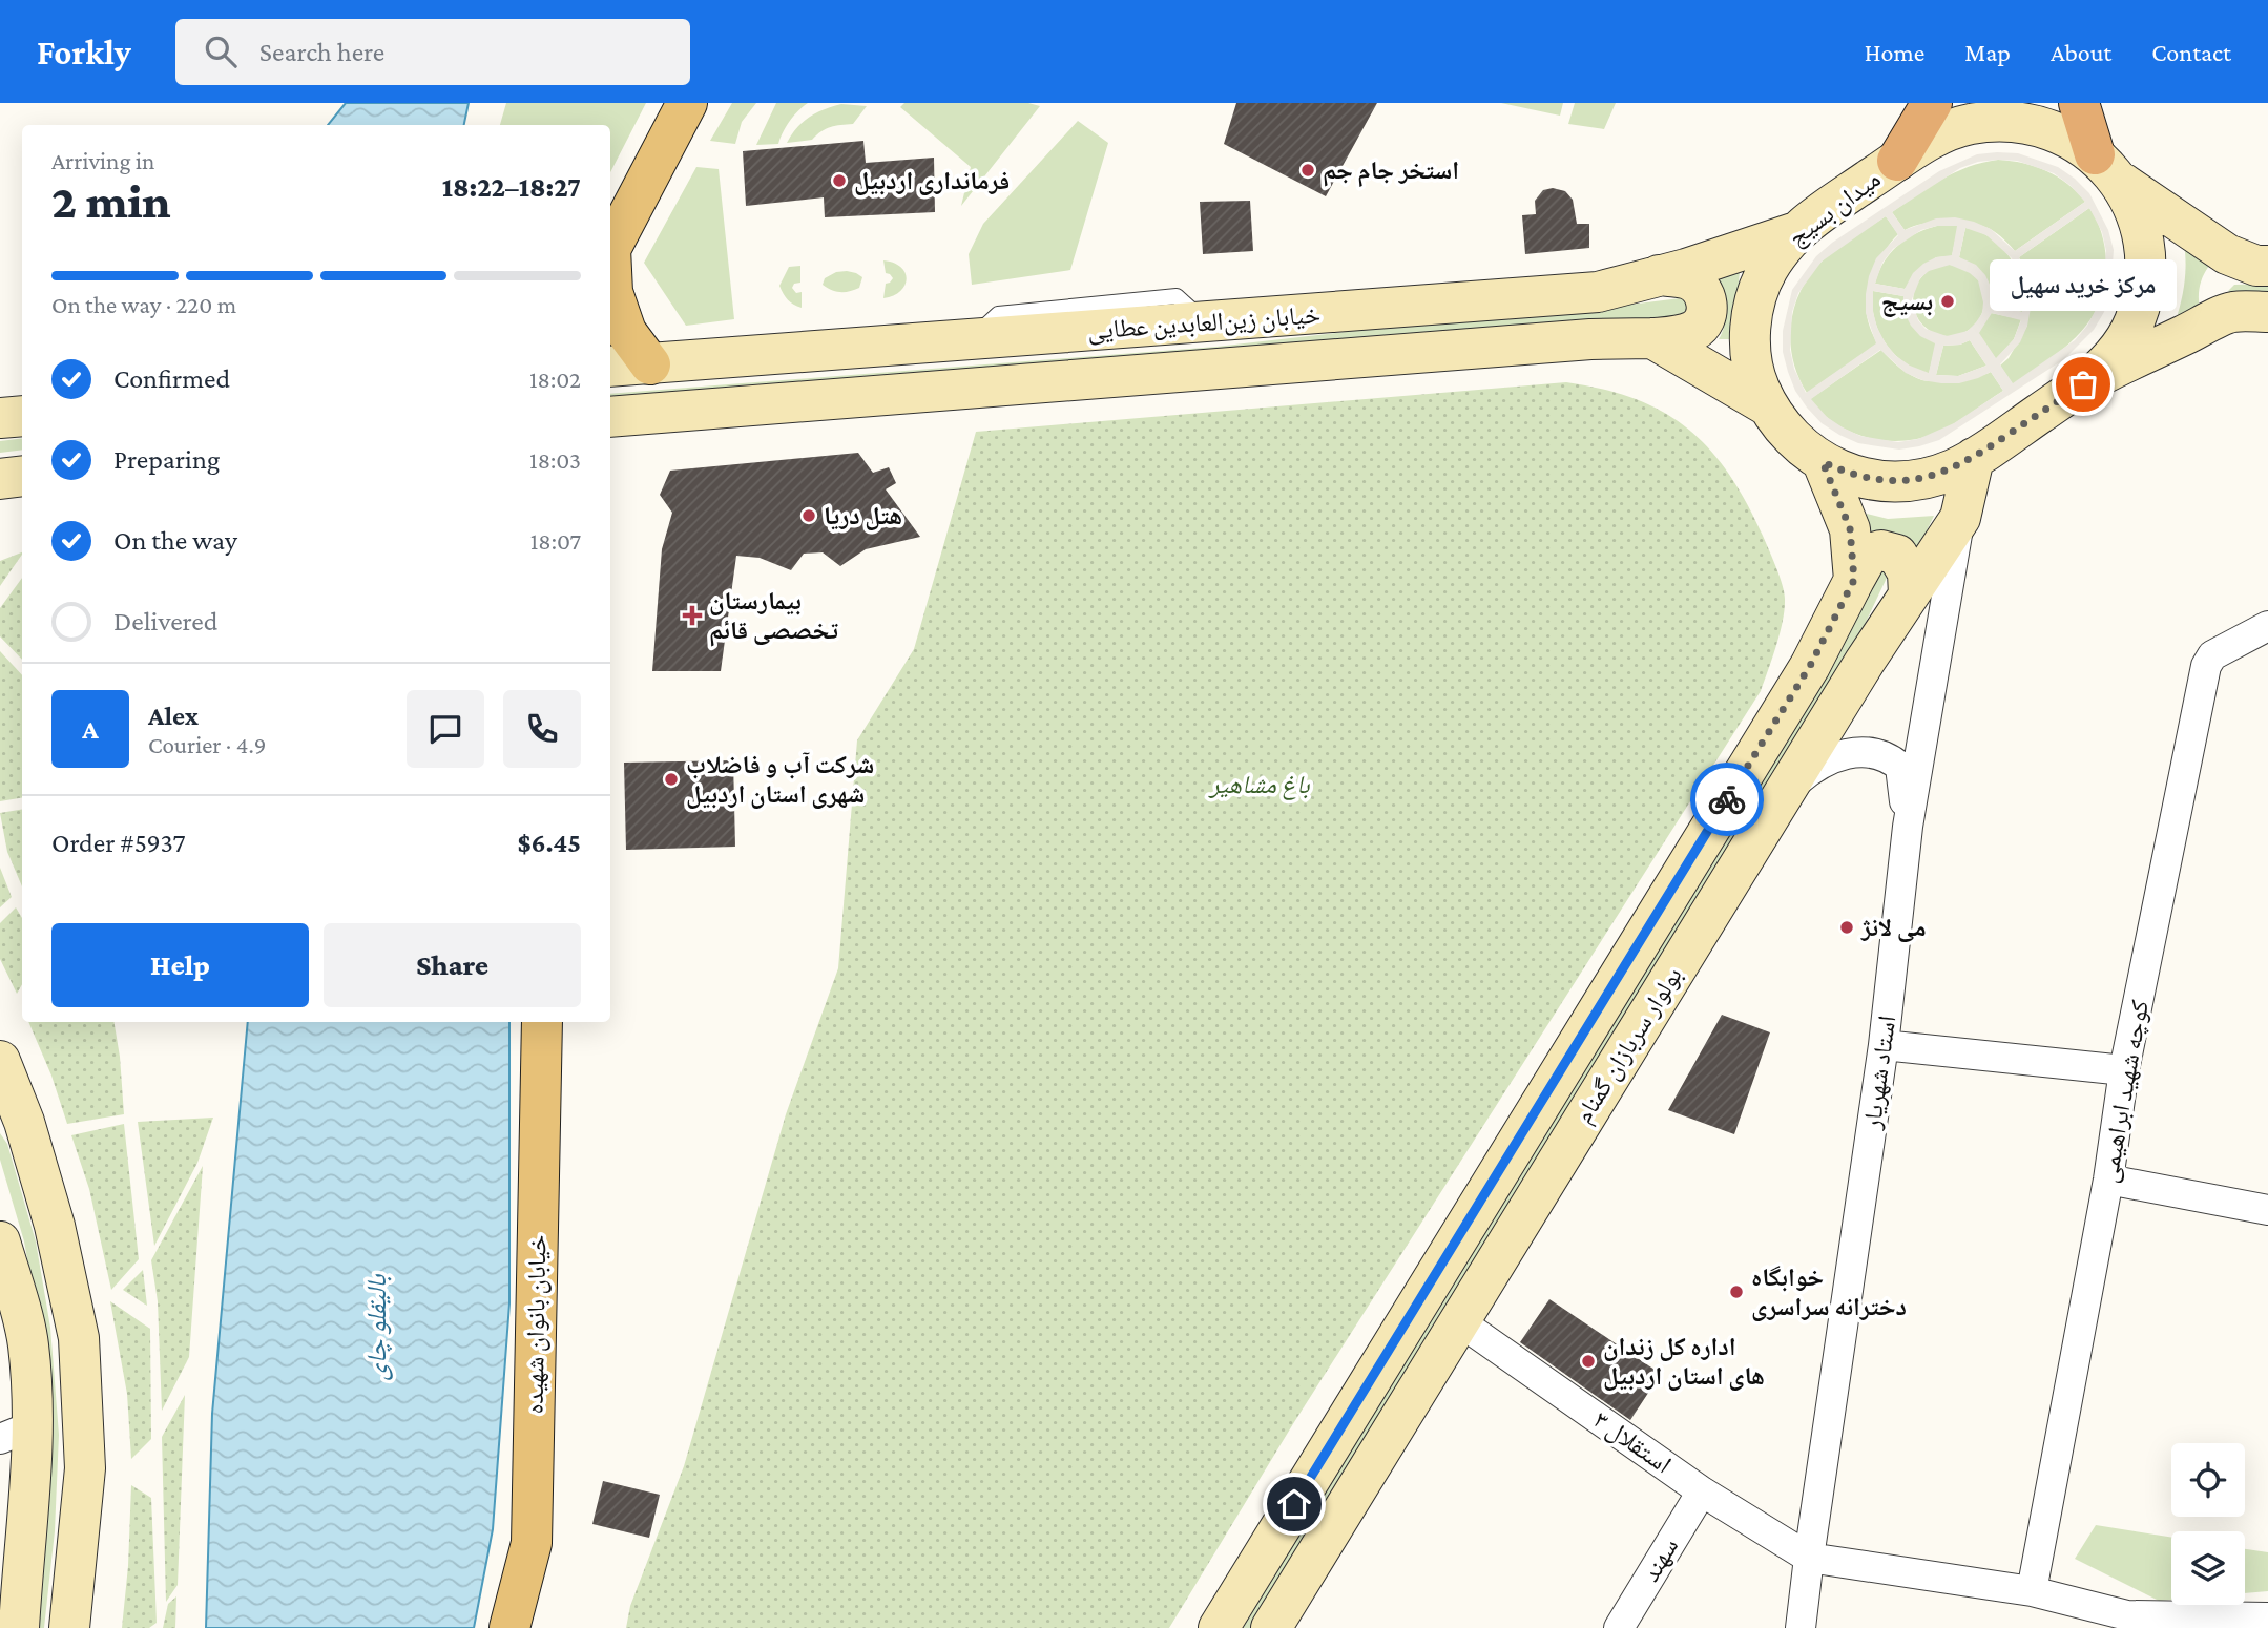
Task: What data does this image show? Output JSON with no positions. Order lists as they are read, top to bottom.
{
  "streets": {
    "main road": [
      "میدان بسیج",
      "خیابان زین‌العابدین عطایی",
      "بولوار سربازان گمنام",
      "خیابان بانوان شهیده"
    ],
    "street": [
      "استاد شهریار",
      "کوچه شهید ابراهیمی",
      "استقلال ۳",
      "سهند"
    ]
  },
  "crossings": [
    ["میدان بسیج", "خیابان زین‌العابدین عطایی"],
    ["میدان بسیج", "بولوار سربازان گمنام"],
    ["بولوار سربازان گمنام", "استاد شهریار"],
    ["بولوار سربازان گمنام", "استقلال ۳"],
    ["استاد شهریار", "استقلال ۳"],
    ["استقلال ۳", "سهند"]
  ],
  "water": ["بالیقلو چای"],
  "parks": ["باغ مشاهیر"],
  "places": {
    "other": [
      "استخر جام جم",
      "فرمانداری اردبیل",
      "بسیج",
      "مرکز خرید سهیل",
      "هتل دریا",
      "شرکت آب و فاضلاب شهری استان اردبیل",
      "می لانژ",
      "خوابگاه دخترانه سراسری",
      "اداره کل زندان های استان اردبیل"
    ],
    "health": ["بیمارستان تخصصی قائم"]
  },
  "page": {
    "header": "Forkly",
    "search": "Search here",
    "nav": [
      "Home",
      "Map",
      "About",
      "Contact"
    ],
    "heading": ["2 min", "Arriving in", "18:22–18:27"],
    "panel": [
      "Alex",
      "Courier · 4.9",
      "Order #5937",
      "$6.45"
    ],
    "bar": "On the way · 220 m",
    "bubble": "مرکز خرید سهیل",
    "list": [
      ["Confirmed", "18:02"],
      ["Preparing", "18:03"],
      ["On the way", "18:07"],
      "Delivered"
    ],
    "round": "A",
    "buttons": ["Help", "Share"]
  }
}
